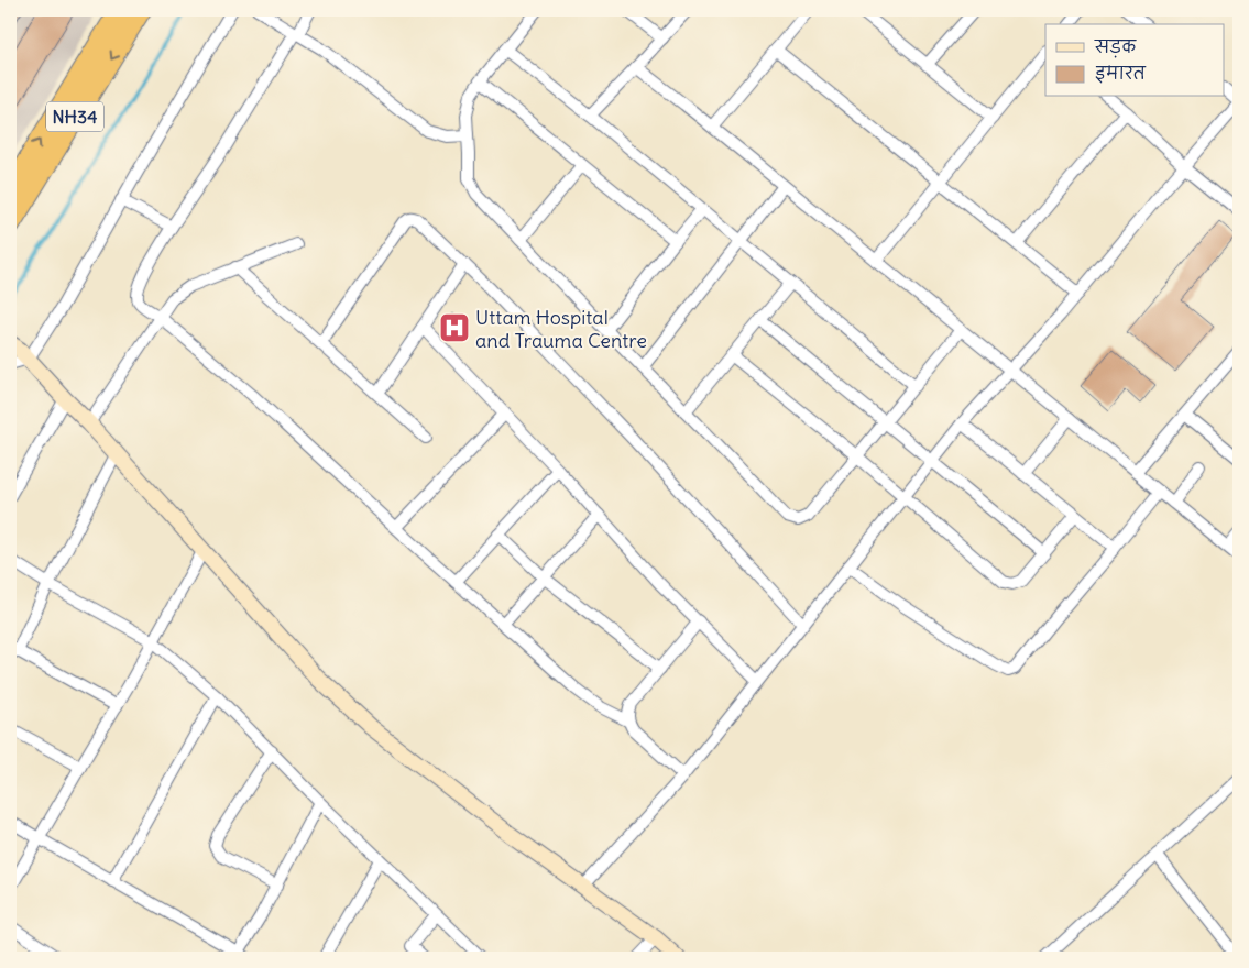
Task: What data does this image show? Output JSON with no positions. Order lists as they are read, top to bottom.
{
  "streets": {
    "highway": ["NH34"]
  },
  "places": {
    "hospital": ["Uttam Hospital and Trauma Centre"]
  },
  "legend": ["सड़क", "इमारत"]
}
